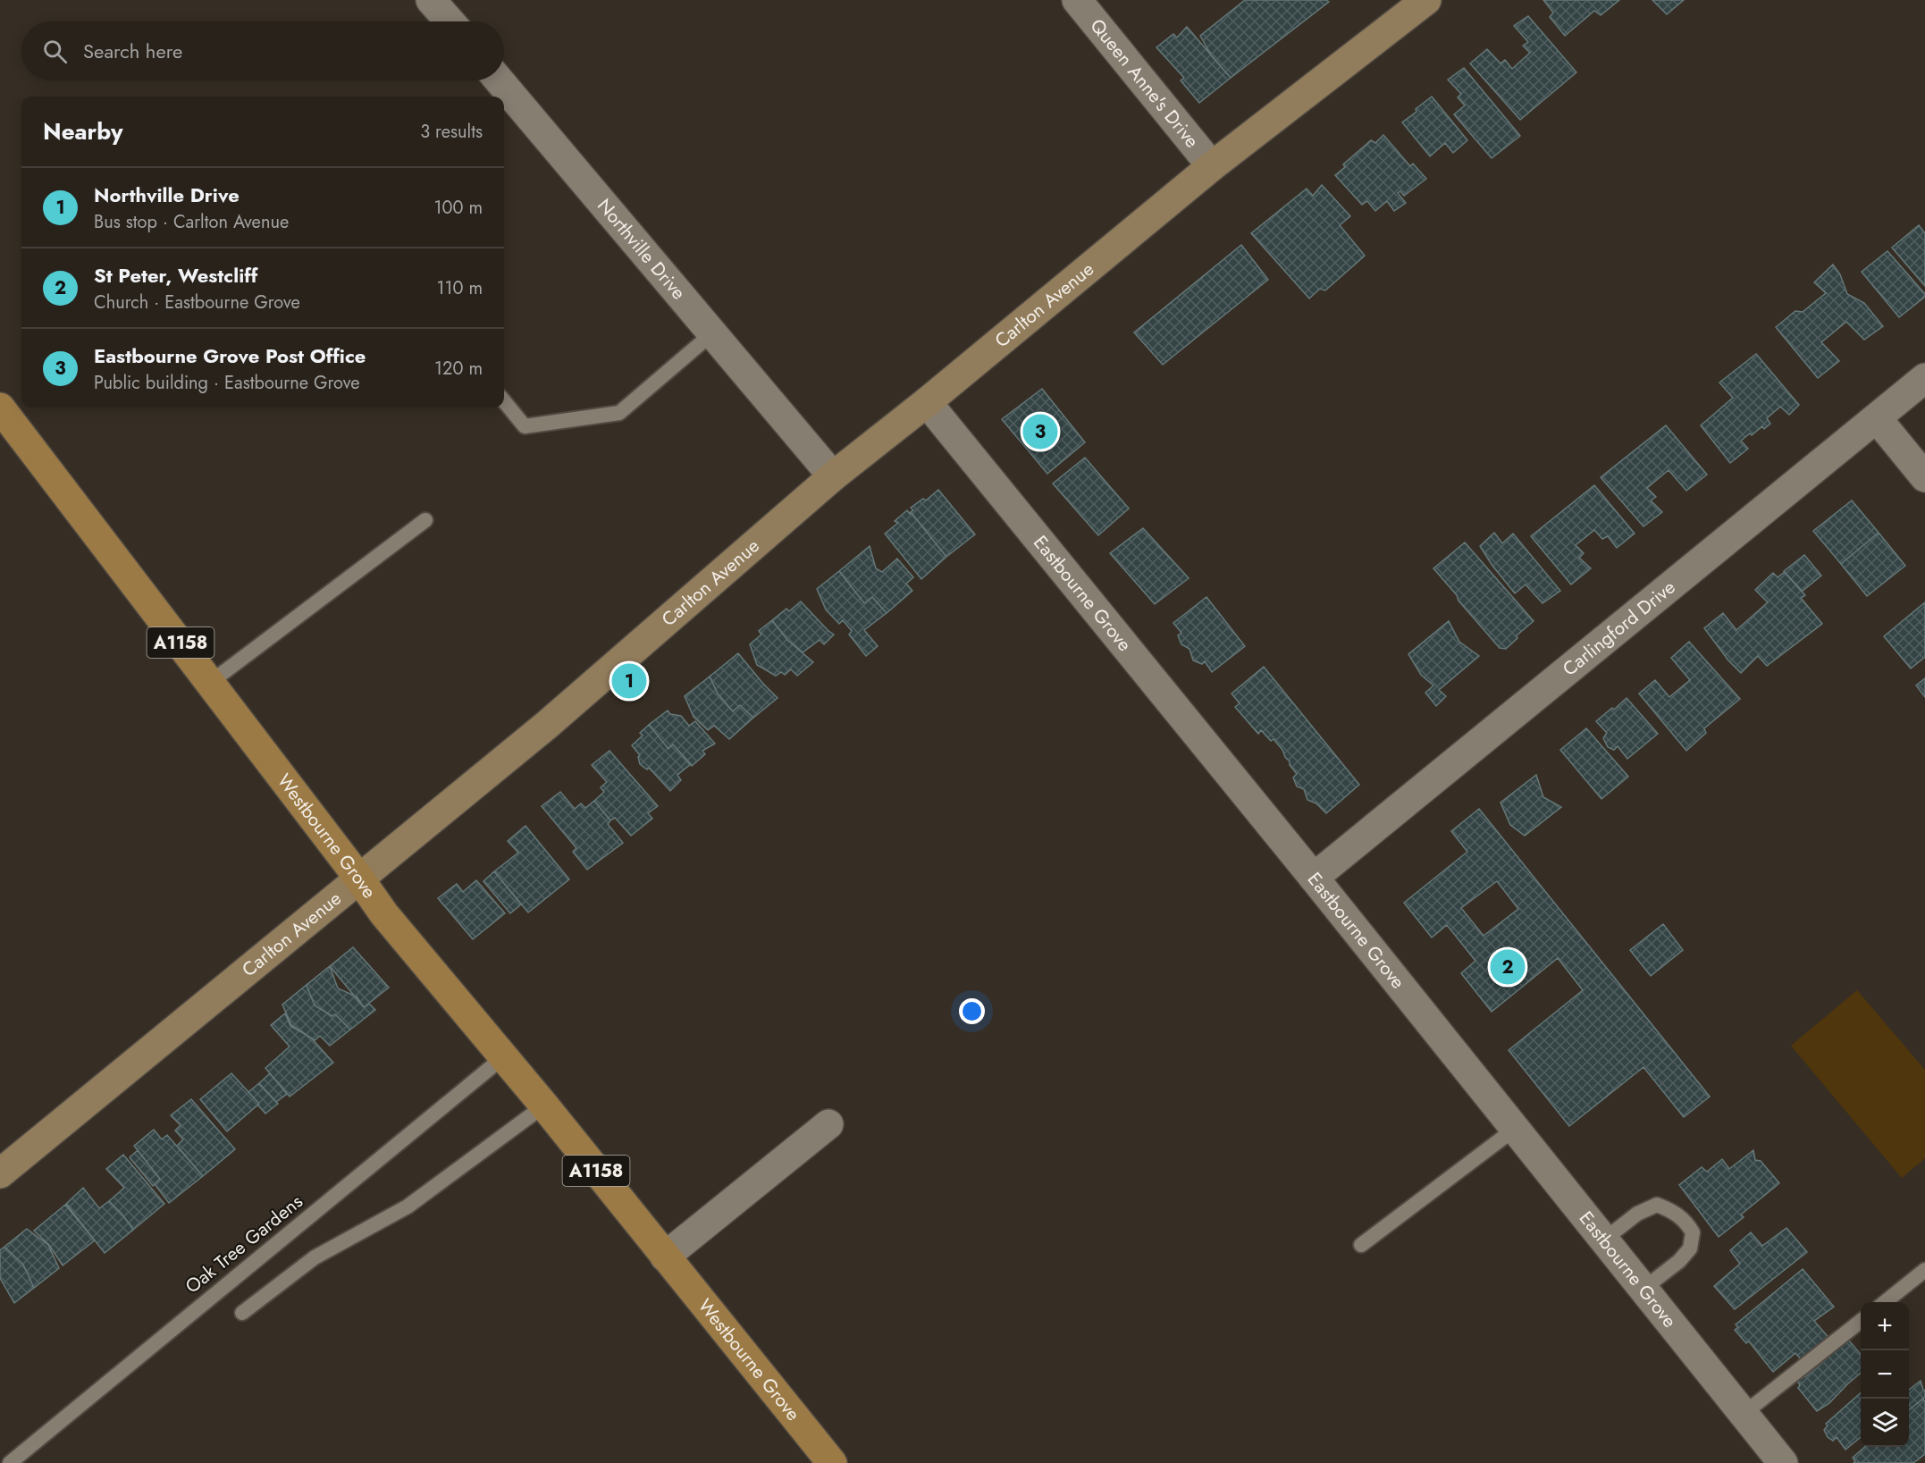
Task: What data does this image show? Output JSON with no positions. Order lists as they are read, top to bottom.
{
  "streets": {
    "main road": ["A1158", "Westbourne Grove"],
    "street": [
      "Queen Anne's Drive",
      "Northville Drive",
      "Carlton Avenue",
      "Eastbourne Grove",
      "Carlingford Drive"
    ],
    "lane": ["Oak Tree Gardens"]
  },
  "crossings": [
    ["Queen Anne's Drive", "Carlton Avenue"],
    ["Northville Drive", "Carlton Avenue"],
    ["Carlton Avenue", "Eastbourne Grove"],
    ["Carlton Avenue", "Westbourne Grove"],
    ["Eastbourne Grove", "Carlingford Drive"],
    ["Westbourne Grove", "Oak Tree Gardens"]
  ],
  "page": {
    "search": "Search here",
    "heading": ["Nearby", "3 results"],
    "list": [
      {
        "mark": "1",
        "name": "Northville Drive",
        "note": "Bus stop · Carlton Avenue",
        "value": "100 m"
      },
      {
        "mark": "2",
        "name": "St Peter, Westcliff",
        "note": "Church · Eastbourne Grove",
        "value": "110 m"
      },
      {
        "mark": "3",
        "name": "Eastbourne Grove Post Office",
        "note": "Public building · Eastbourne Grove",
        "value": "120 m"
      }
    ],
    "pins": ["3", "1", "2"],
    "map_buttons": ["+", "−"]
  }
}
